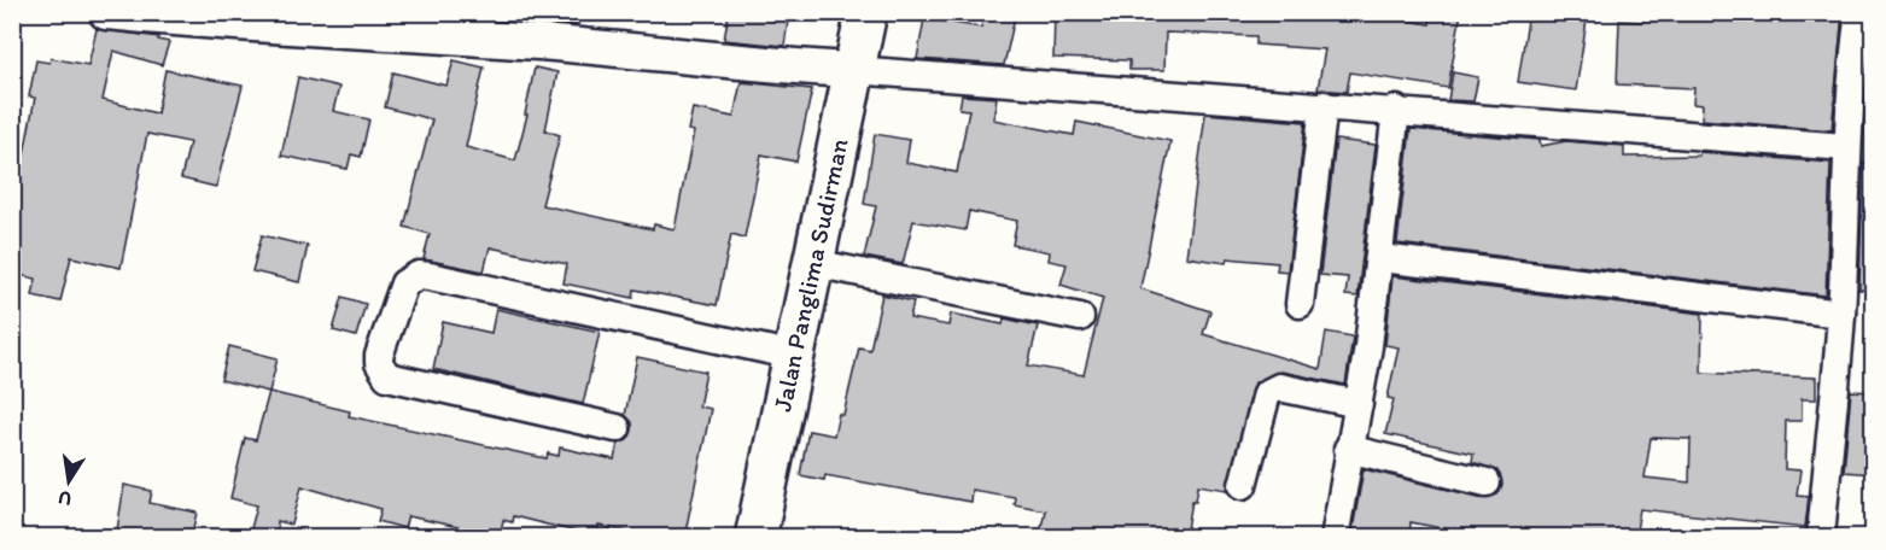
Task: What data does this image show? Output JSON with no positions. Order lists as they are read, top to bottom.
{
  "streets": {
    "highway": ["Jalan Panglima Sudirman"]
  },
  "north": "bottom"
}
